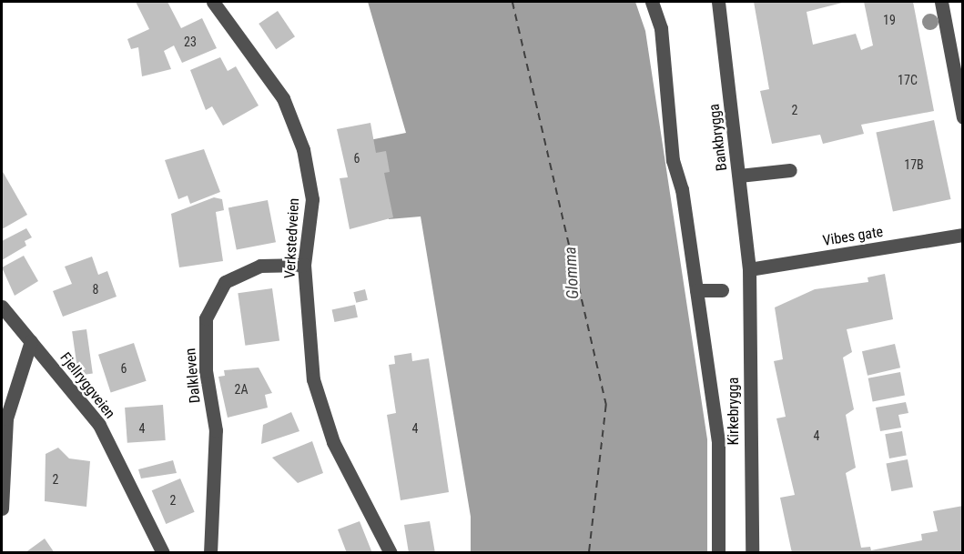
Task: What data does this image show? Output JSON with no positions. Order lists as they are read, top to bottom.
{
  "streets": {
    "street": [
      "Bankbrygga",
      "Vibes gate",
      "Verkstedveien",
      "Dalkleven",
      "Fjellryggveien",
      "Kirkebrygga"
    ]
  },
  "crossings": [
    ["Bankbrygga", "Vibes gate"],
    ["Bankbrygga", "Kirkebrygga"],
    ["Vibes gate", "Kirkebrygga"],
    ["Verkstedveien", "Dalkleven"]
  ],
  "water": ["Glomma"],
  "house_numbers": [
    "19",
    "23",
    "17C",
    "2",
    "6",
    "17B",
    "8",
    "6",
    "2A",
    "4",
    "4",
    "4",
    "2",
    "2"
  ]
}
